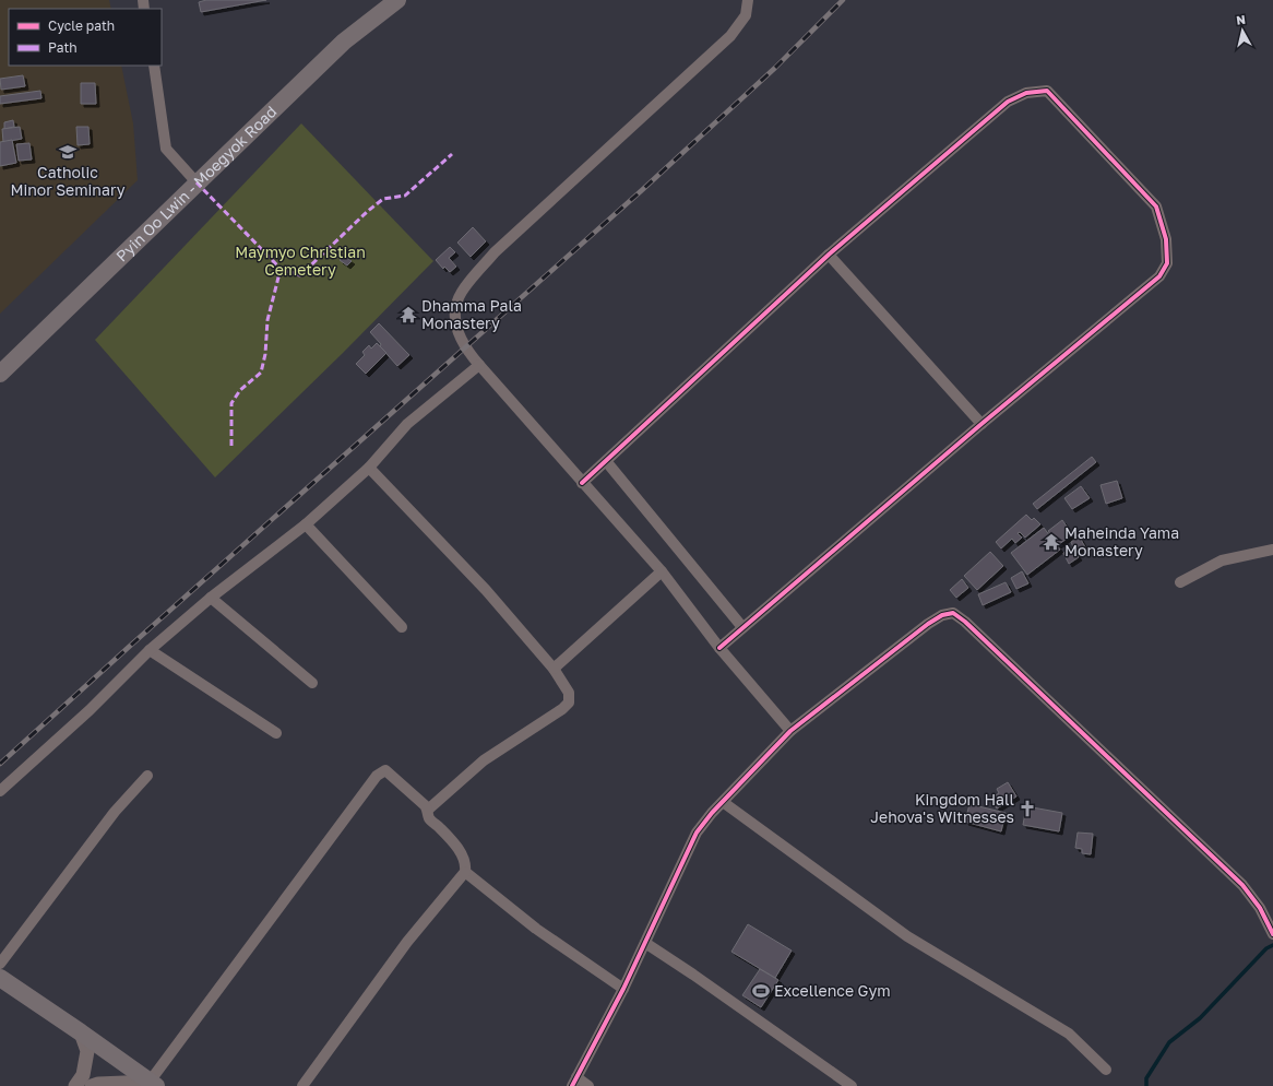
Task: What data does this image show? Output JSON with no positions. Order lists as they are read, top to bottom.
{
  "streets": {
    "main road": ["Pyin Oo Lwin - Moegyok Road"]
  },
  "parks": ["Maymyo Christian Cemetery"],
  "places": {
    "school or university": ["Catholic Minor Seminary"],
    "temple": ["Dhamma Pala Monastery", "Maheinda Yama Monastery"],
    "church": ["Kingdom Hall Jehova's Witnesses"],
    "sports": ["Excellence Gym"]
  },
  "legend": ["Cycle path", "Path"],
  "north": "top"
}
